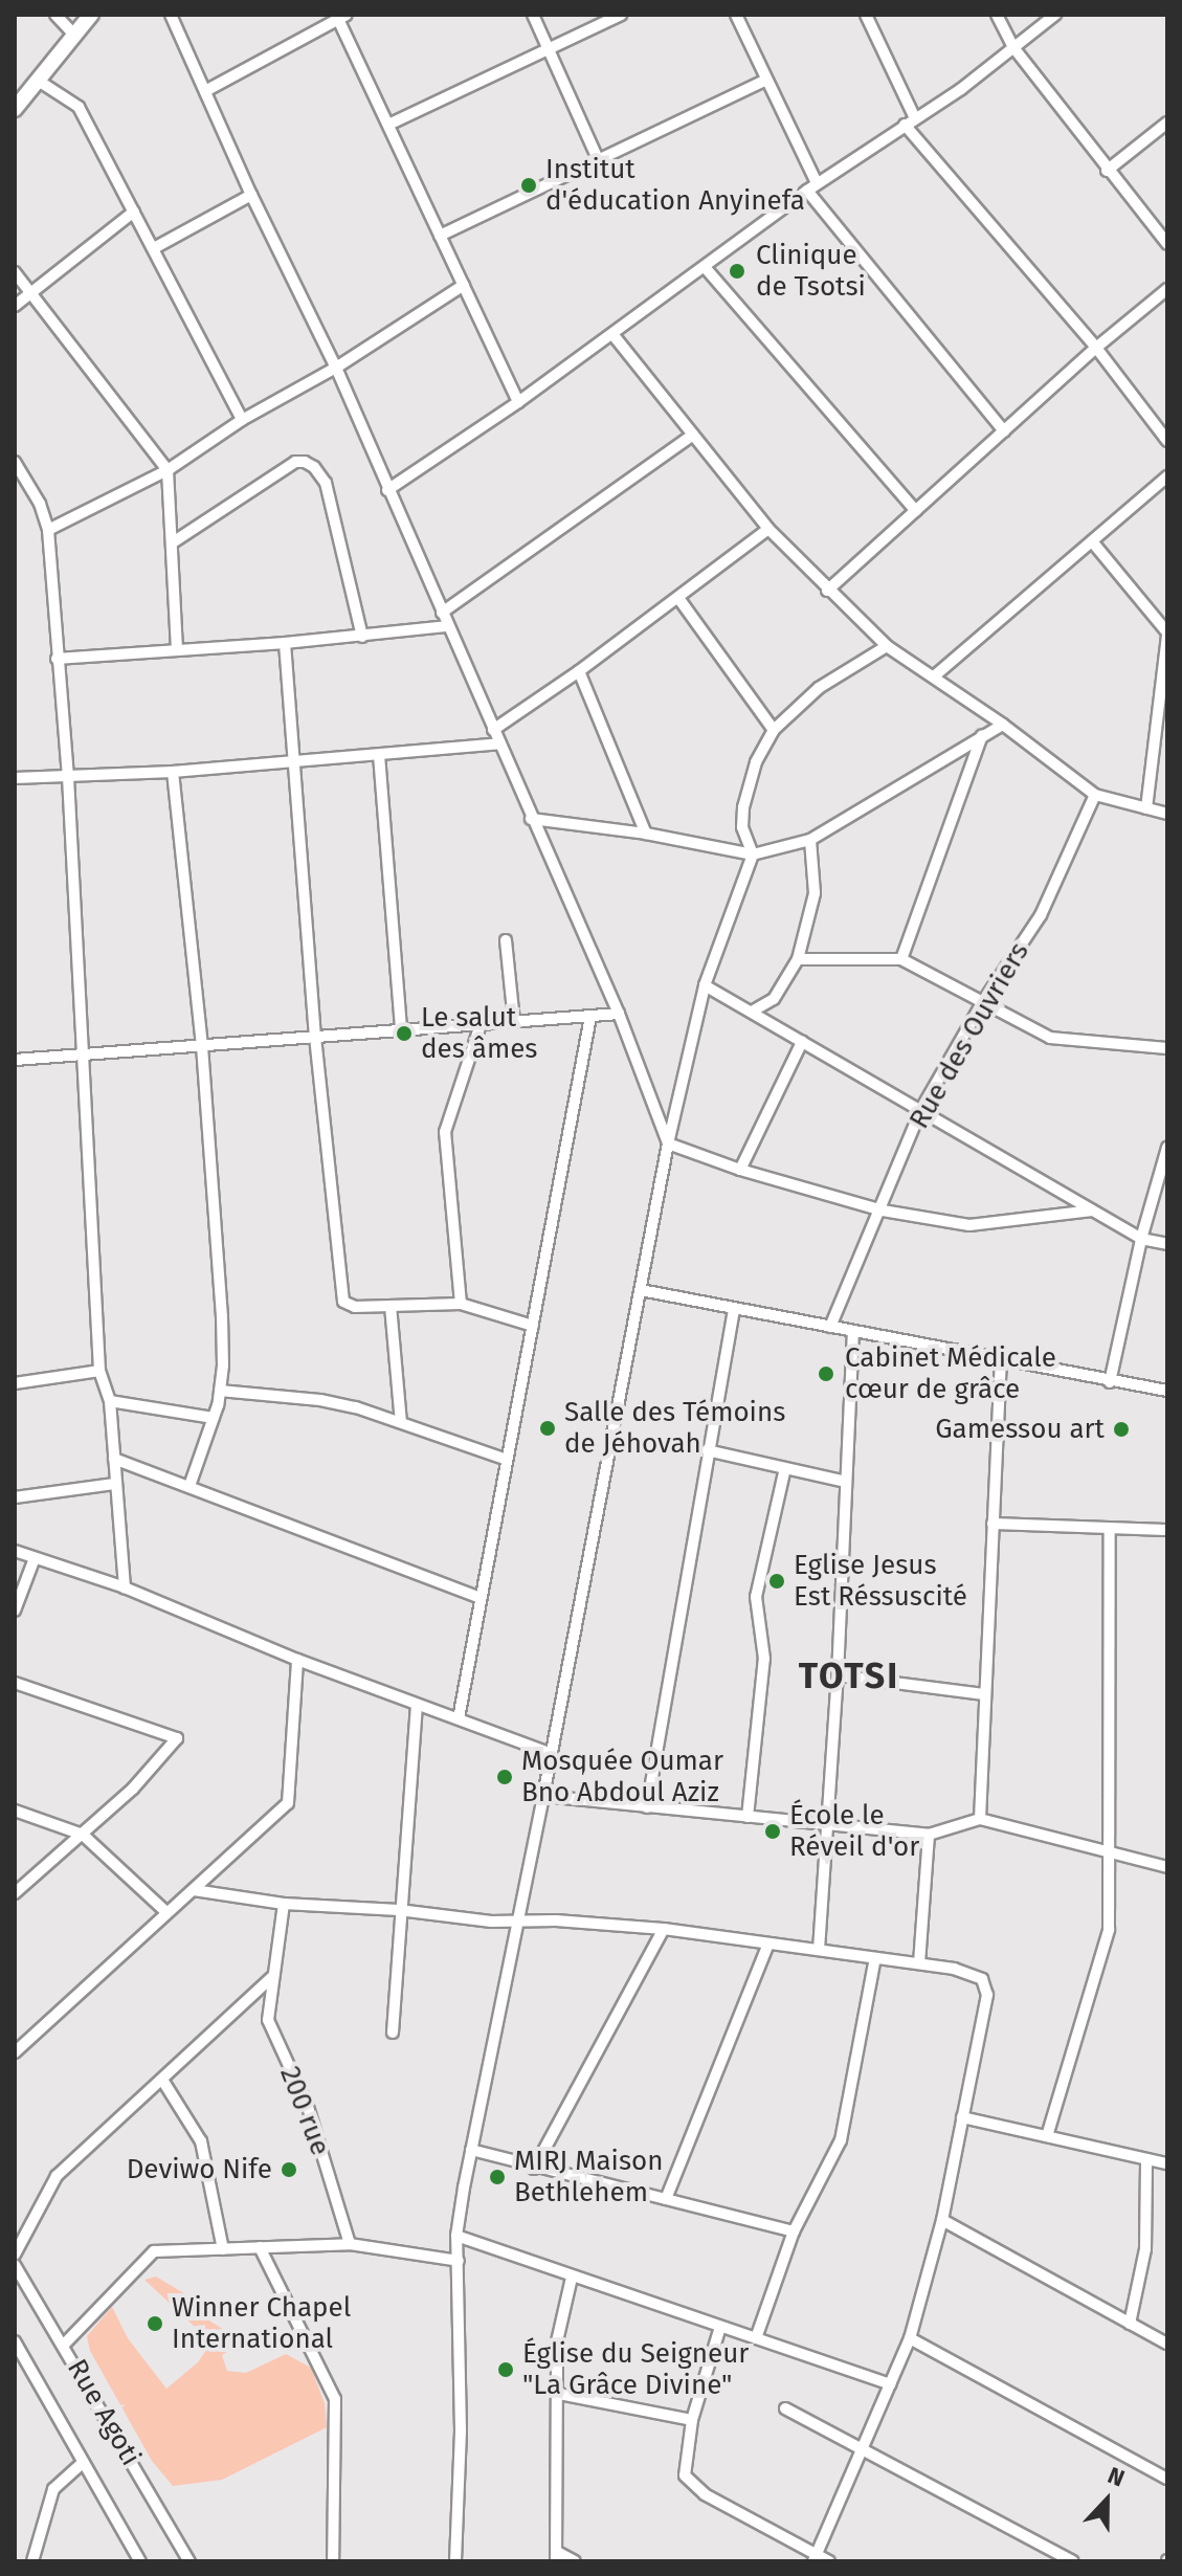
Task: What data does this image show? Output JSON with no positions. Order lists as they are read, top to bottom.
{
  "streets": {
    "street": ["Rue des Ouvriers", "200 rue", "Rue Agoti"]
  },
  "districts": ["TOTSI"],
  "places": [
    "Institut d'éducation Anyinefa",
    "Clinique de Tsotsi",
    "Le salut des âmes",
    "Cabinet Médicale cœur de grâce",
    "Salle des Témoins de Jéhovah",
    "Gamessou art",
    "Eglise Jesus Est Réssuscité",
    "Mosquée Oumar Bno Abdoul Aziz",
    "École le Réveil d'or",
    "Deviwo Nife",
    "MIRJ Maison Bethlehem",
    "Winner Chapel International",
    "Église du Seigneur \"La Grâce Divine\""
  ],
  "north": "top"
}
